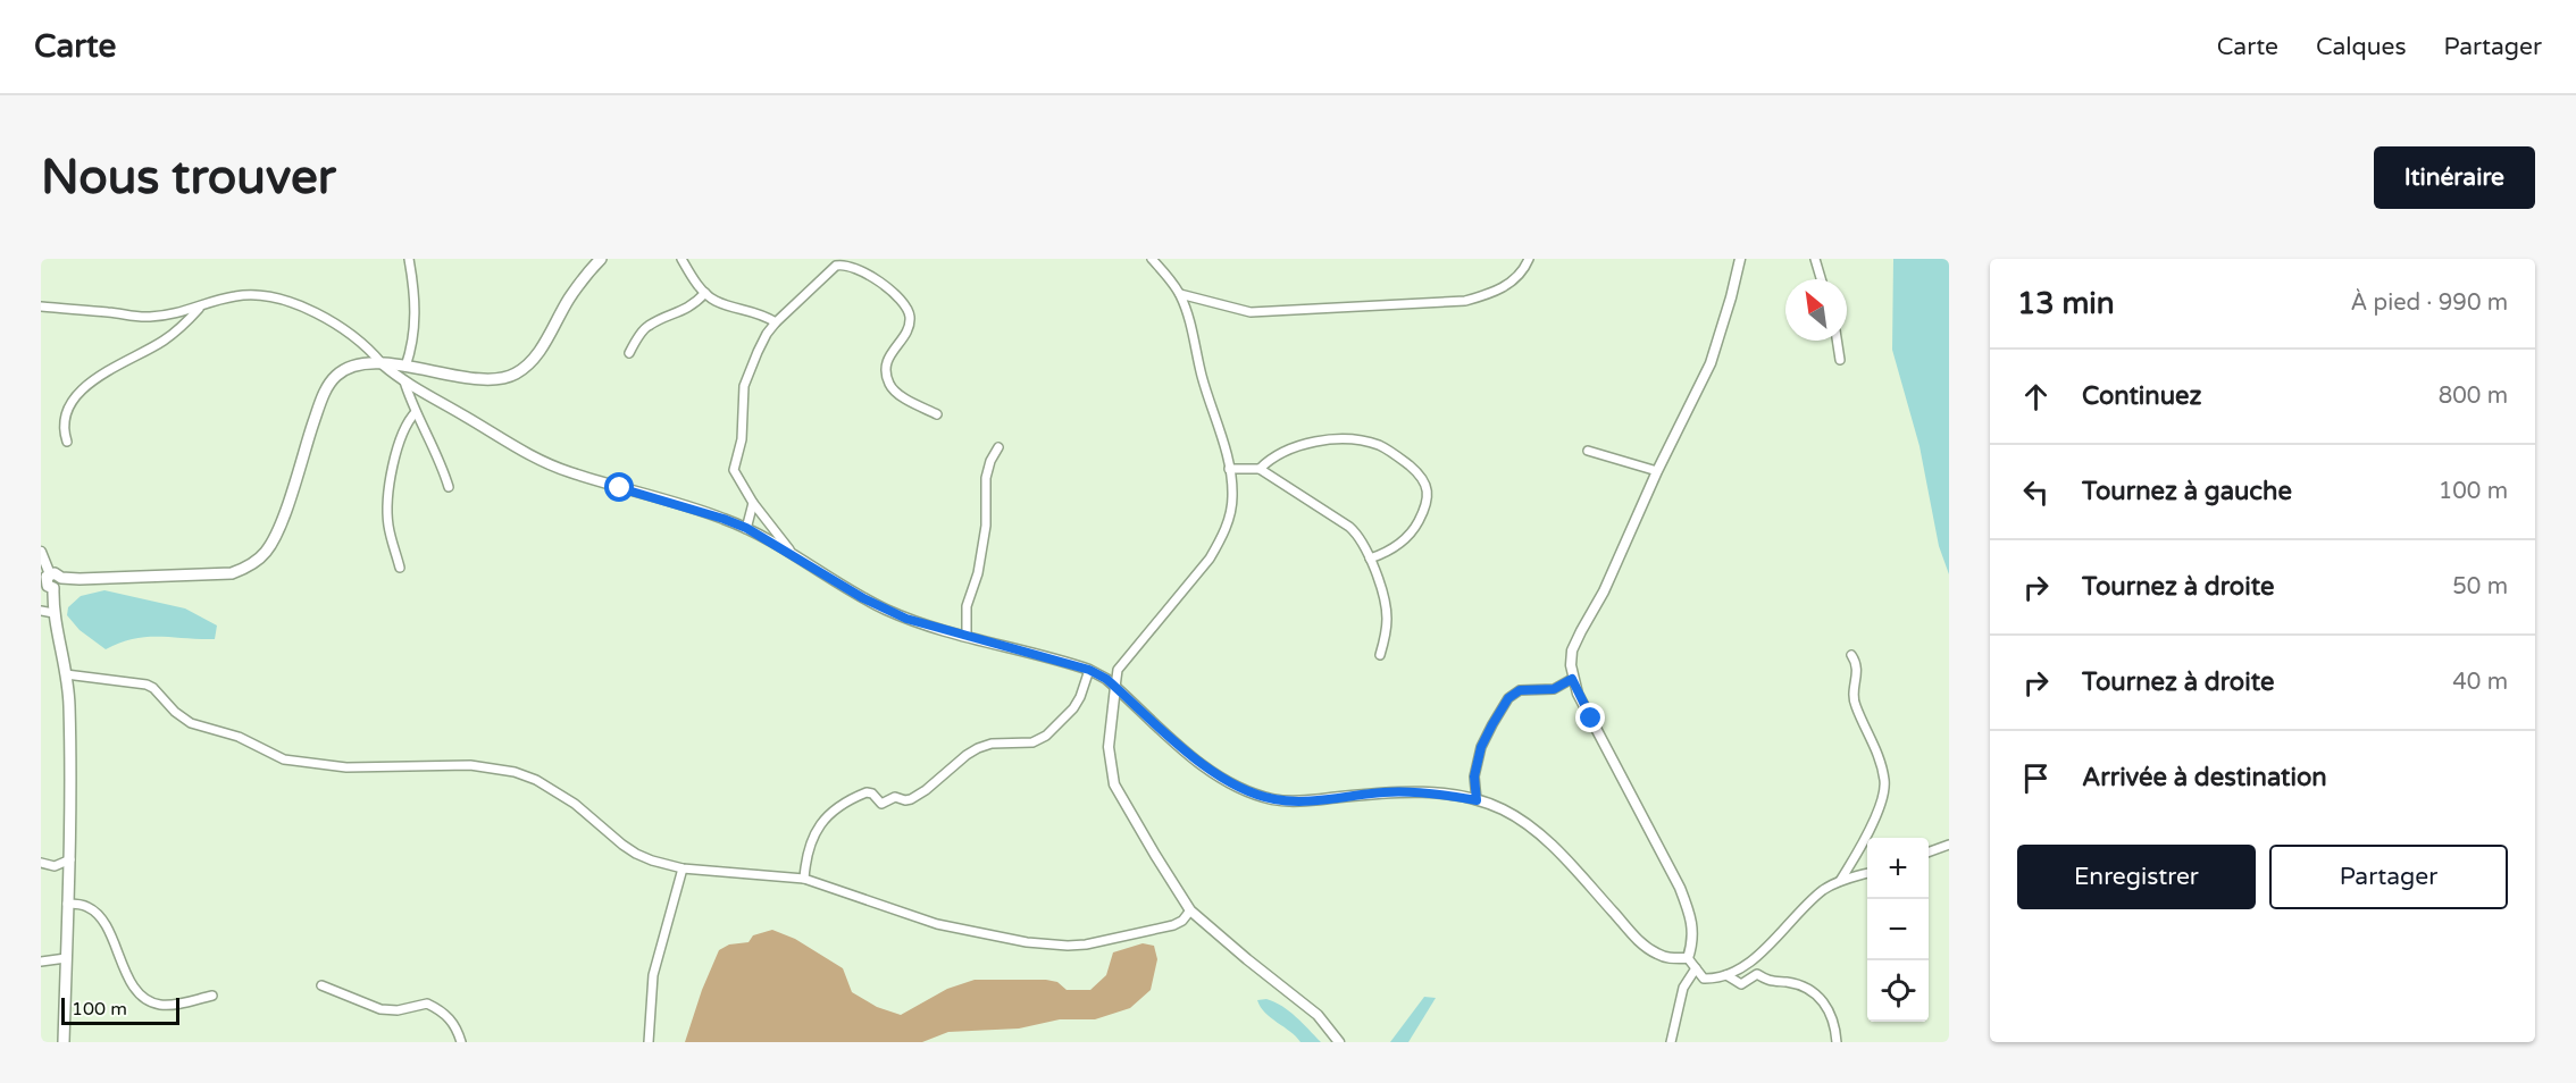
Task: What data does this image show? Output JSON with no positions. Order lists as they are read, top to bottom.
{
  "scale_bar": "100 m",
  "north": "top left",
  "page": {
    "header": "Carte",
    "nav": ["Carte", "Calques", "Partager"],
    "buttons": [
      "Itinéraire",
      ["Enregistrer", "Partager"]
    ],
    "title": "Nous trouver",
    "heading": ["13 min", "À pied · 990 m"],
    "list": [
      ["Continuez", "800 m"],
      ["Tournez à gauche", "100 m"],
      ["Tournez à droite", "50 m"],
      ["Tournez à droite", "40 m"],
      "Arrivée à destination"
    ],
    "map_buttons": ["+", "−"],
    "scale": "100 m"
  }
}
